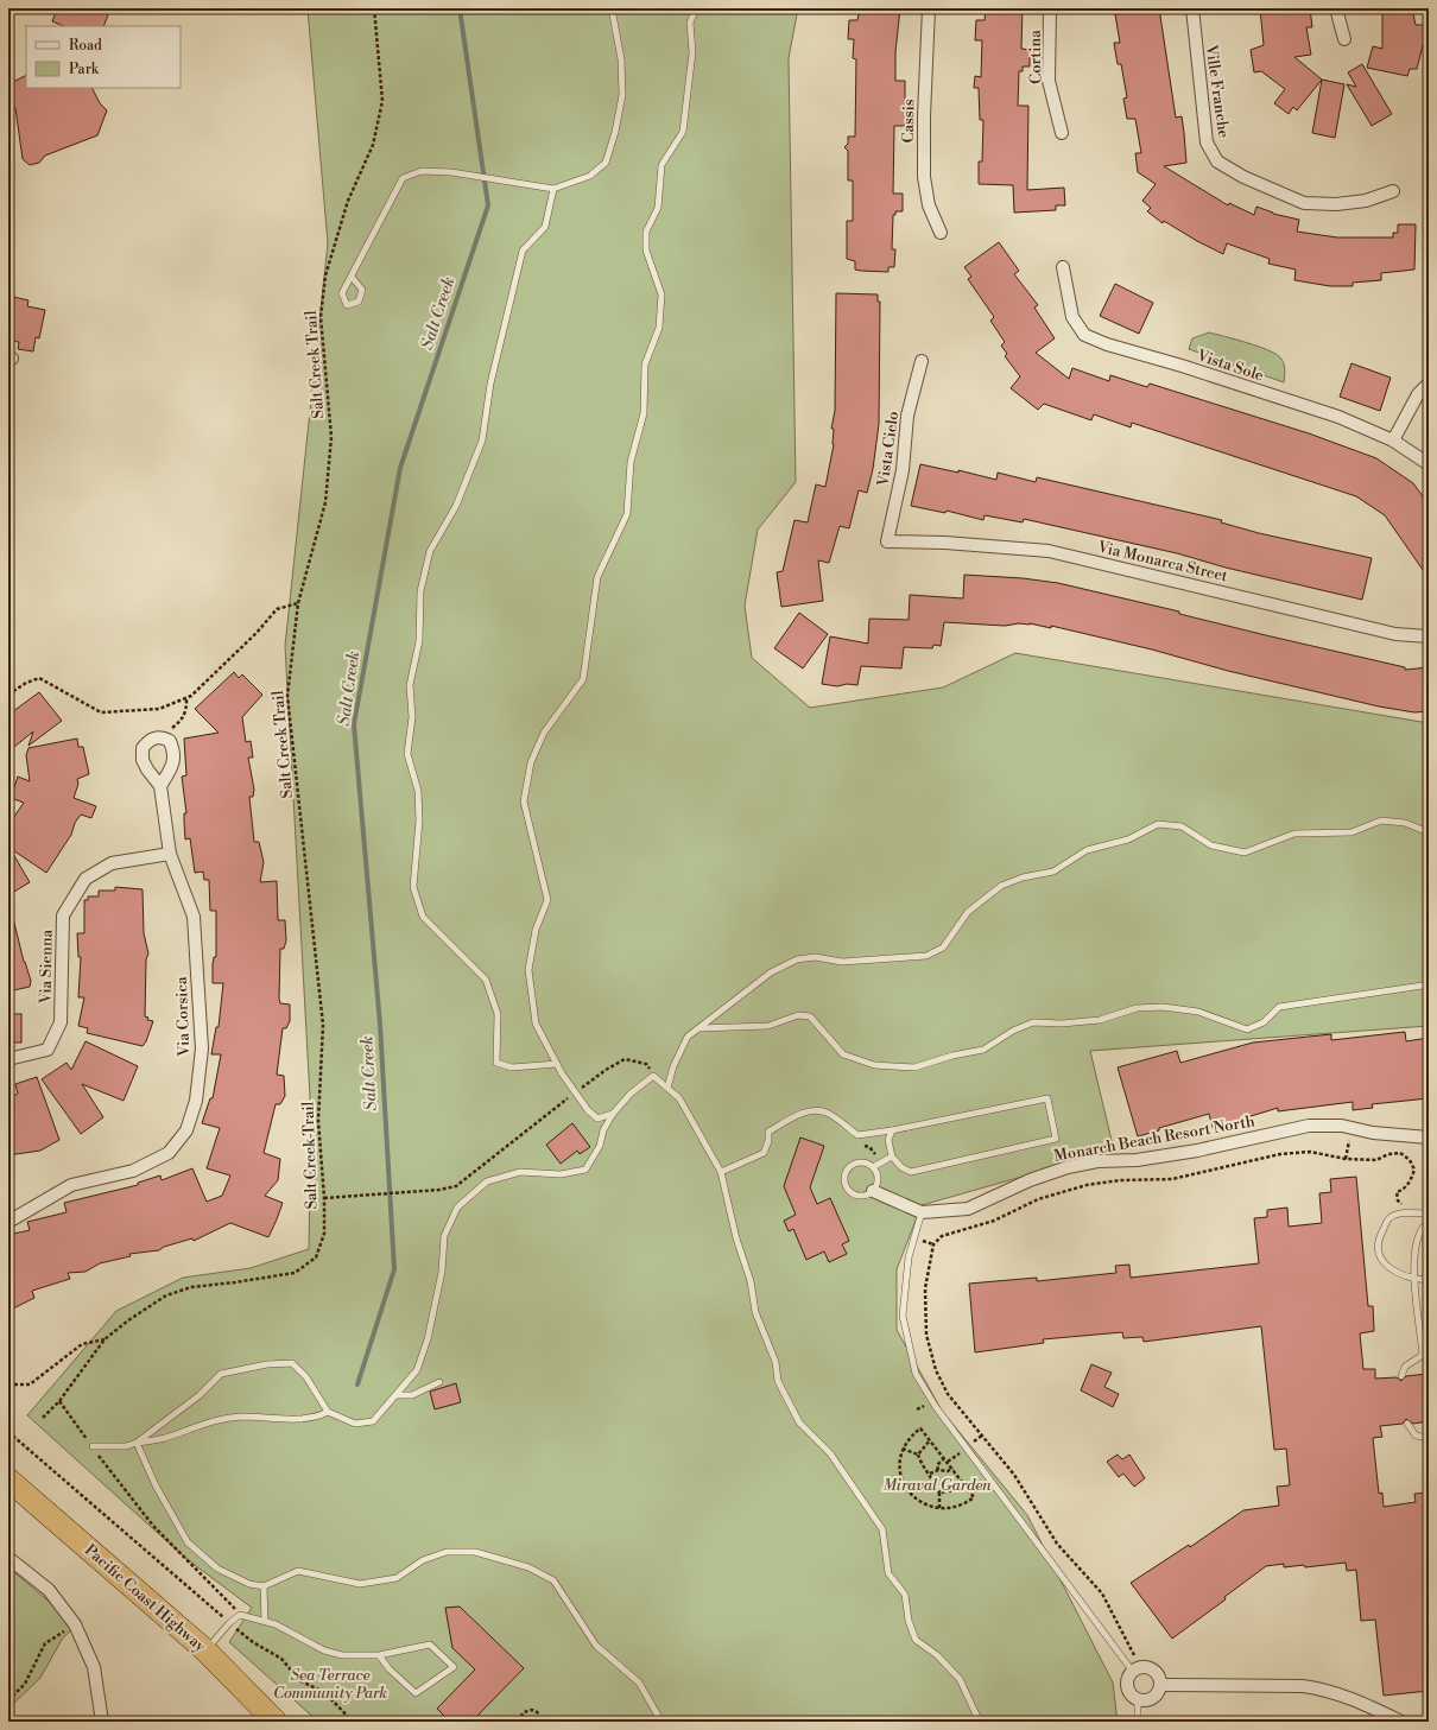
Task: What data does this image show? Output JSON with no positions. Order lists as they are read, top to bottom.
{
  "streets": {
    "highway": ["Pacific Coast Highway"],
    "street": [
      "Cortina",
      "Ville Franche",
      "Cassis",
      "Vista Sole",
      "Vista Cielo",
      "Via Monarca Street",
      "Via Sienna",
      "Via Corsica",
      "Monarch Beach Resort North"
    ],
    "path": ["Salt Creek Trail"]
  },
  "crossings": [
    ["Vista Cielo", "Via Monarca Street"],
    ["Via Sienna", "Via Corsica"]
  ],
  "water": ["Salt Creek"],
  "parks": ["Miraval Garden", "Sea Terrace Community Park"],
  "legend": ["Road", "Park"]
}
